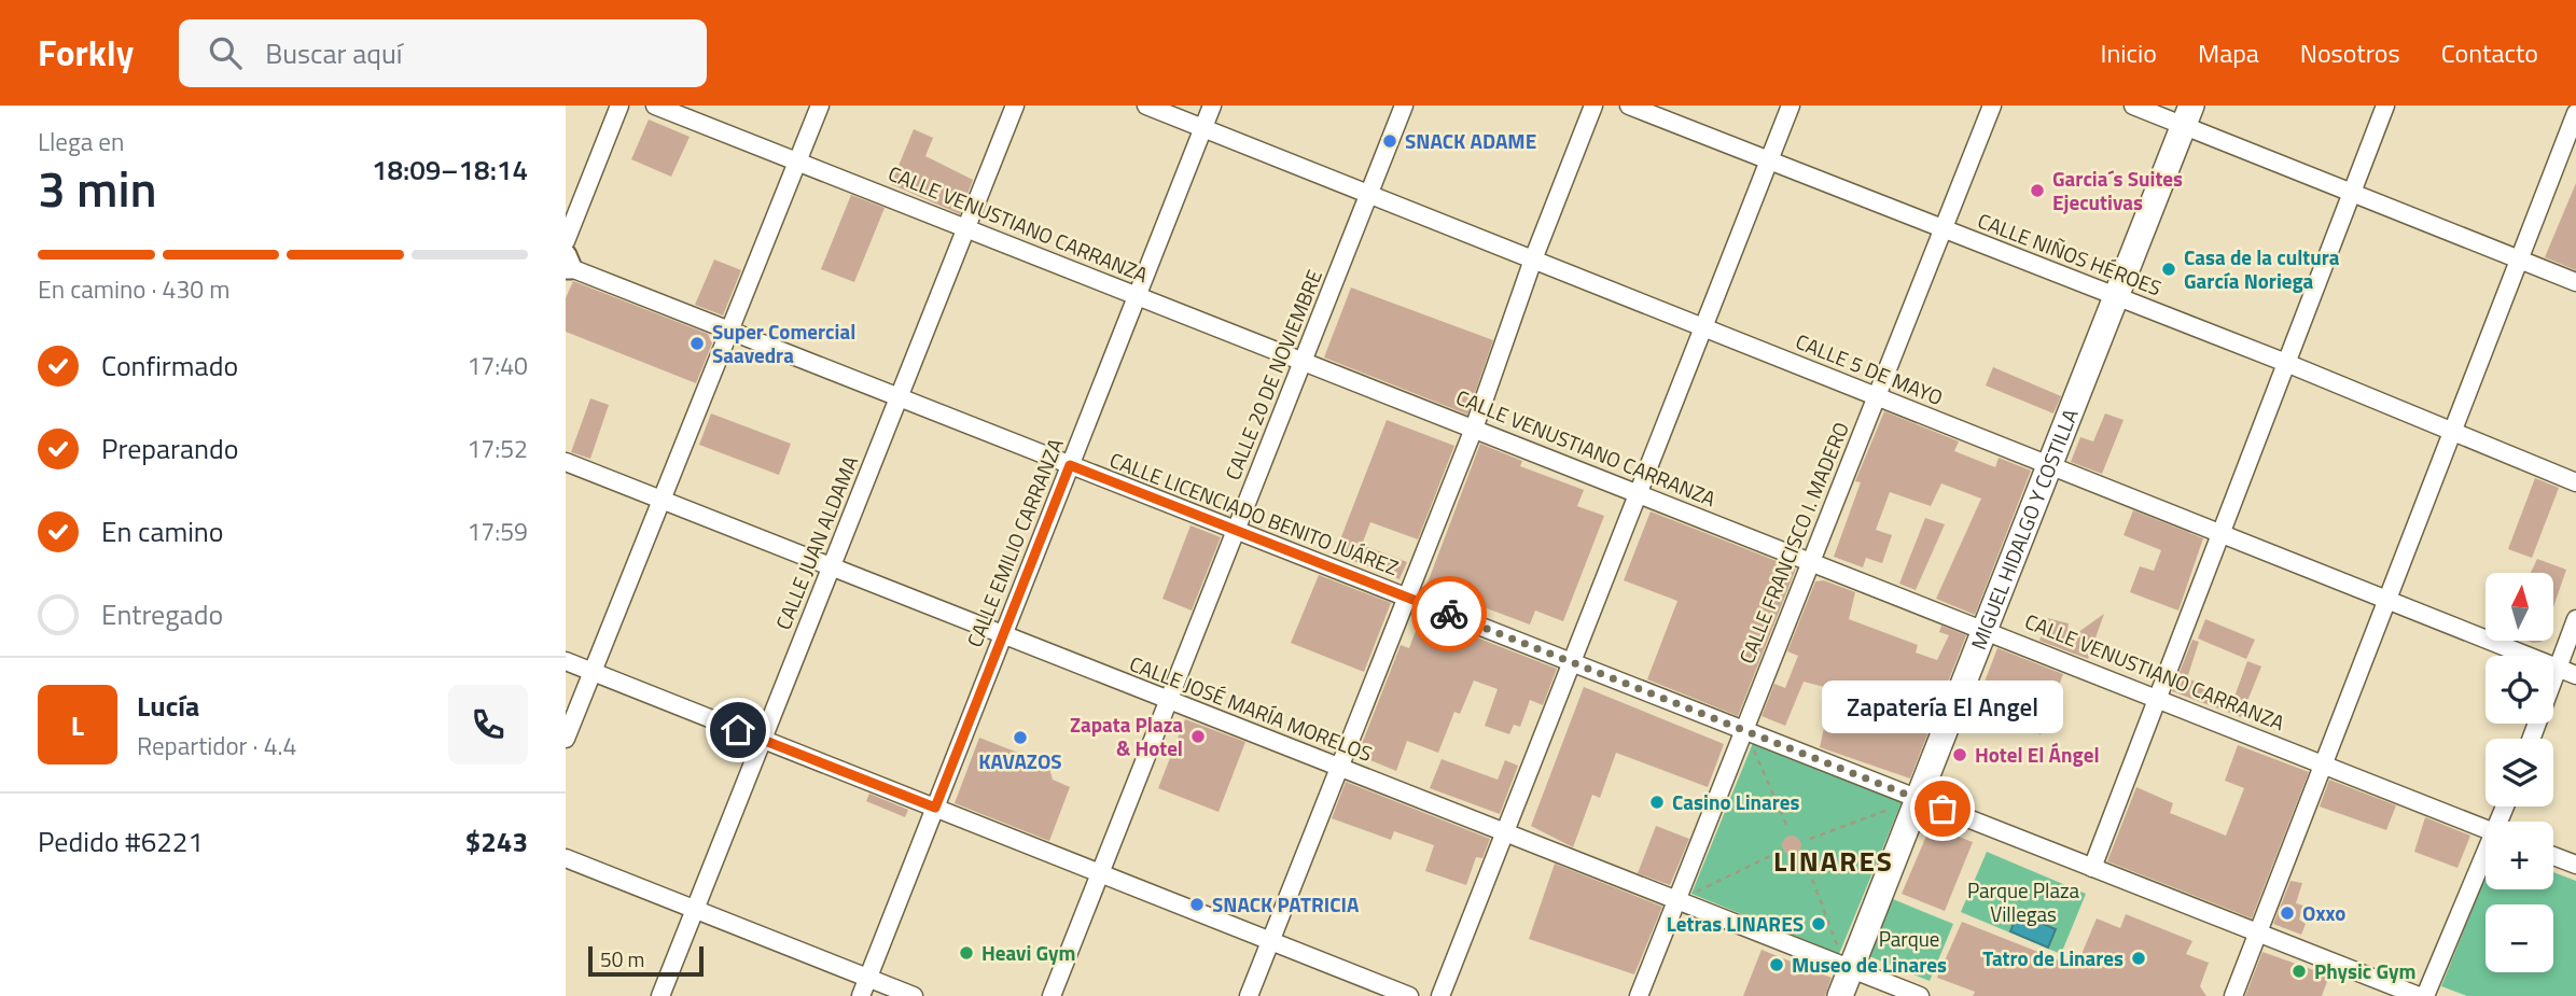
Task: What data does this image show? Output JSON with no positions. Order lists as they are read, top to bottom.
{
  "streets": {
    "main road": ["MIGUEL HIDALGO Y COSTILLA"],
    "street": [
      "CALLE VENUSTIANO CARRANZA",
      "CALLE NIÑOS HÉROES",
      "CALLE 5 DE MAYO",
      "CALLE 20 DE NOVIEMBRE",
      "CALLE LICENCIADO BENITO JUÁREZ",
      "CALLE JUAN ALDAMA",
      "CALLE EMILIO CARRANZA",
      "CALLE FRANCISCO I. MADERO",
      "CALLE JOSÉ MARÍA MORELOS"
    ]
  },
  "crossings": [
    ["CALLE VENUSTIANO CARRANZA", "CALLE 20 DE NOVIEMBRE"],
    ["CALLE VENUSTIANO CARRANZA", "MIGUEL HIDALGO Y COSTILLA"],
    ["CALLE VENUSTIANO CARRANZA", "CALLE JUAN ALDAMA"],
    ["CALLE VENUSTIANO CARRANZA", "CALLE EMILIO CARRANZA"],
    ["CALLE VENUSTIANO CARRANZA", "CALLE FRANCISCO I. MADERO"],
    ["CALLE NIÑOS HÉROES", "MIGUEL HIDALGO Y COSTILLA"],
    ["CALLE NIÑOS HÉROES", "CALLE FRANCISCO I. MADERO"],
    ["CALLE 5 DE MAYO", "CALLE 20 DE NOVIEMBRE"],
    ["CALLE 5 DE MAYO", "MIGUEL HIDALGO Y COSTILLA"],
    ["CALLE 5 DE MAYO", "CALLE EMILIO CARRANZA"],
    ["CALLE 5 DE MAYO", "CALLE FRANCISCO I. MADERO"],
    ["CALLE 20 DE NOVIEMBRE", "CALLE LICENCIADO BENITO JUÁREZ"],
    ["CALLE 20 DE NOVIEMBRE", "CALLE JOSÉ MARÍA MORELOS"],
    ["CALLE LICENCIADO BENITO JUÁREZ", "MIGUEL HIDALGO Y COSTILLA"],
    ["CALLE LICENCIADO BENITO JUÁREZ", "CALLE JUAN ALDAMA"],
    ["CALLE LICENCIADO BENITO JUÁREZ", "CALLE EMILIO CARRANZA"],
    ["CALLE LICENCIADO BENITO JUÁREZ", "CALLE FRANCISCO I. MADERO"],
    ["MIGUEL HIDALGO Y COSTILLA", "CALLE JOSÉ MARÍA MORELOS"],
    ["CALLE JUAN ALDAMA", "CALLE JOSÉ MARÍA MORELOS"],
    ["CALLE EMILIO CARRANZA", "CALLE JOSÉ MARÍA MORELOS"],
    ["CALLE FRANCISCO I. MADERO", "CALLE JOSÉ MARÍA MORELOS"]
  ],
  "districts": ["LINARES"],
  "parks": ["Parque Plaza Villegas", "Parque"],
  "places": [
    "SNACK ADAME",
    "Garcia´s Suites Ejecutivas",
    "Casa de la cultura García Noriega",
    "Super Comercial Saavedra",
    "Zapata Plaza & Hotel",
    "KAVAZOS",
    "Hotel El Ángel",
    "Casino Linares",
    "Zapatería El Angel",
    "SNACK PATRICIA",
    "Oxxo",
    "Letras LINARES",
    "Heavi Gym",
    "Tatro de Linares",
    "Museo de Linares",
    "Physic Gym"
  ],
  "scale_bar": "50 m",
  "north": "top",
  "page": {
    "header": "Forkly",
    "search": "Buscar aquí",
    "nav": [
      "Inicio",
      "Mapa",
      "Nosotros",
      "Contacto"
    ],
    "heading": ["3 min", "Llega en", "18:09–18:14"],
    "panel": [
      "Lucía",
      "Repartidor · 4.4",
      "Pedido #6221",
      "$243"
    ],
    "bar": "En camino · 430 m",
    "list": [
      ["Confirmado", "17:40"],
      ["Preparando", "17:52"],
      ["En camino", "17:59"],
      "Entregado"
    ],
    "map_buttons": ["+", "−"],
    "bubble": "Zapatería El Angel",
    "round": "L",
    "scale": "50 m"
  }
}
